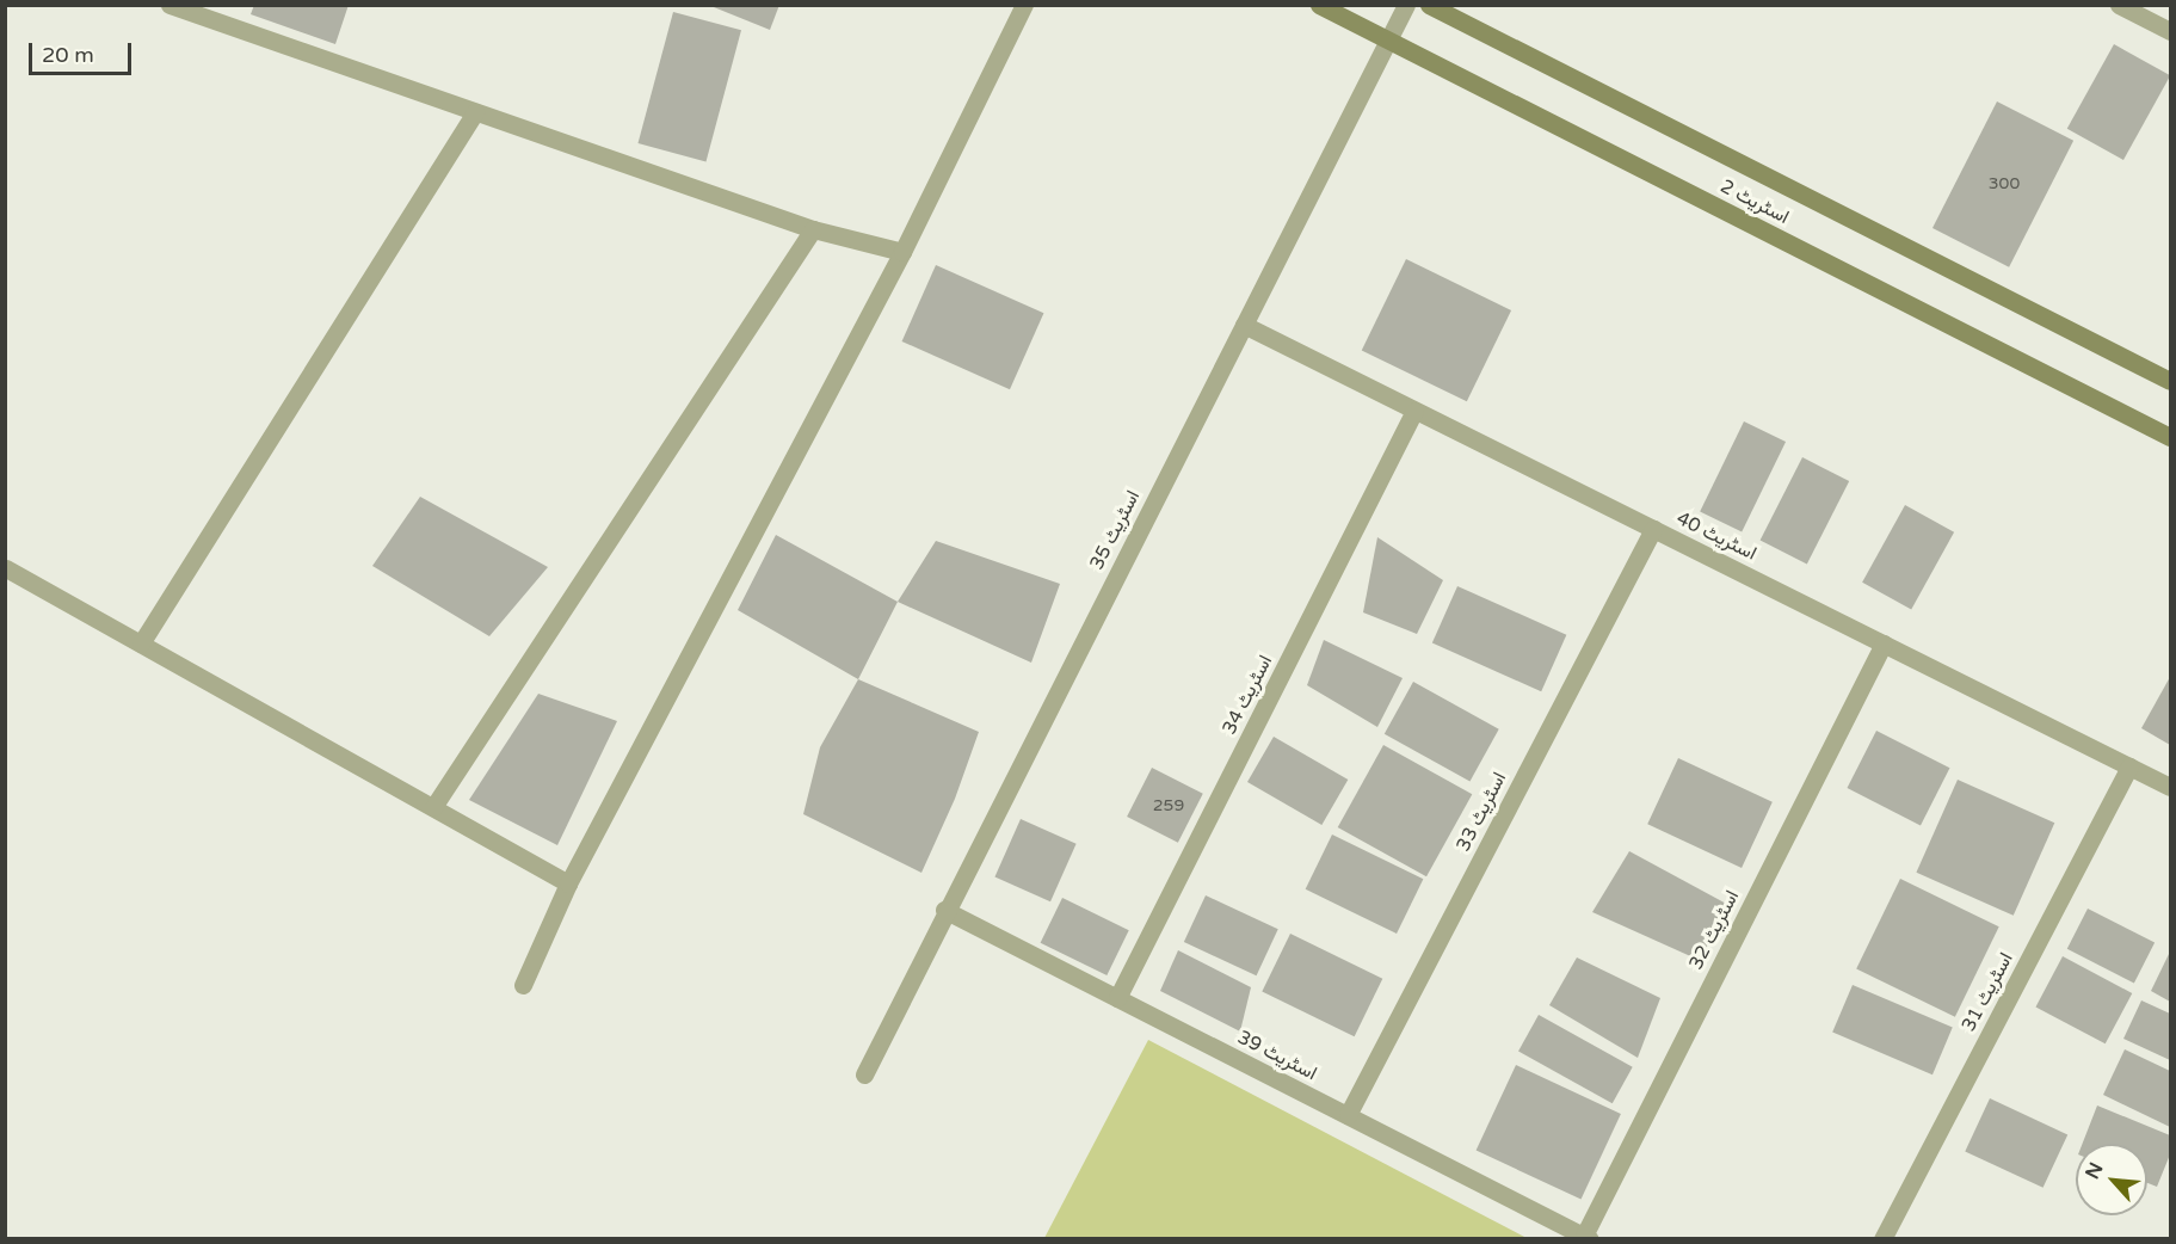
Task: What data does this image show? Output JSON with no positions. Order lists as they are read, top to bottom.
{
  "streets": {
    "main road": ["اسٹریٹ 2"],
    "street": [
      "اسٹریٹ 35",
      "اسٹریٹ 40",
      "اسٹریٹ 34",
      "اسٹریٹ 33",
      "اسٹریٹ 32",
      "اسٹریٹ 31",
      "اسٹریٹ 39"
    ]
  },
  "crossings": [
    ["اسٹریٹ 2", "اسٹریٹ 35"],
    ["اسٹریٹ 35", "اسٹریٹ 40"],
    ["اسٹریٹ 35", "اسٹریٹ 39"],
    ["اسٹریٹ 40", "اسٹریٹ 34"],
    ["اسٹریٹ 40", "اسٹریٹ 33"],
    ["اسٹریٹ 40", "اسٹریٹ 32"],
    ["اسٹریٹ 40", "اسٹریٹ 31"],
    ["اسٹریٹ 34", "اسٹریٹ 39"],
    ["اسٹریٹ 33", "اسٹریٹ 39"],
    ["اسٹریٹ 32", "اسٹریٹ 39"]
  ],
  "house_numbers": ["300", "259"],
  "scale_bar": "20 m",
  "north": "top left"
}
